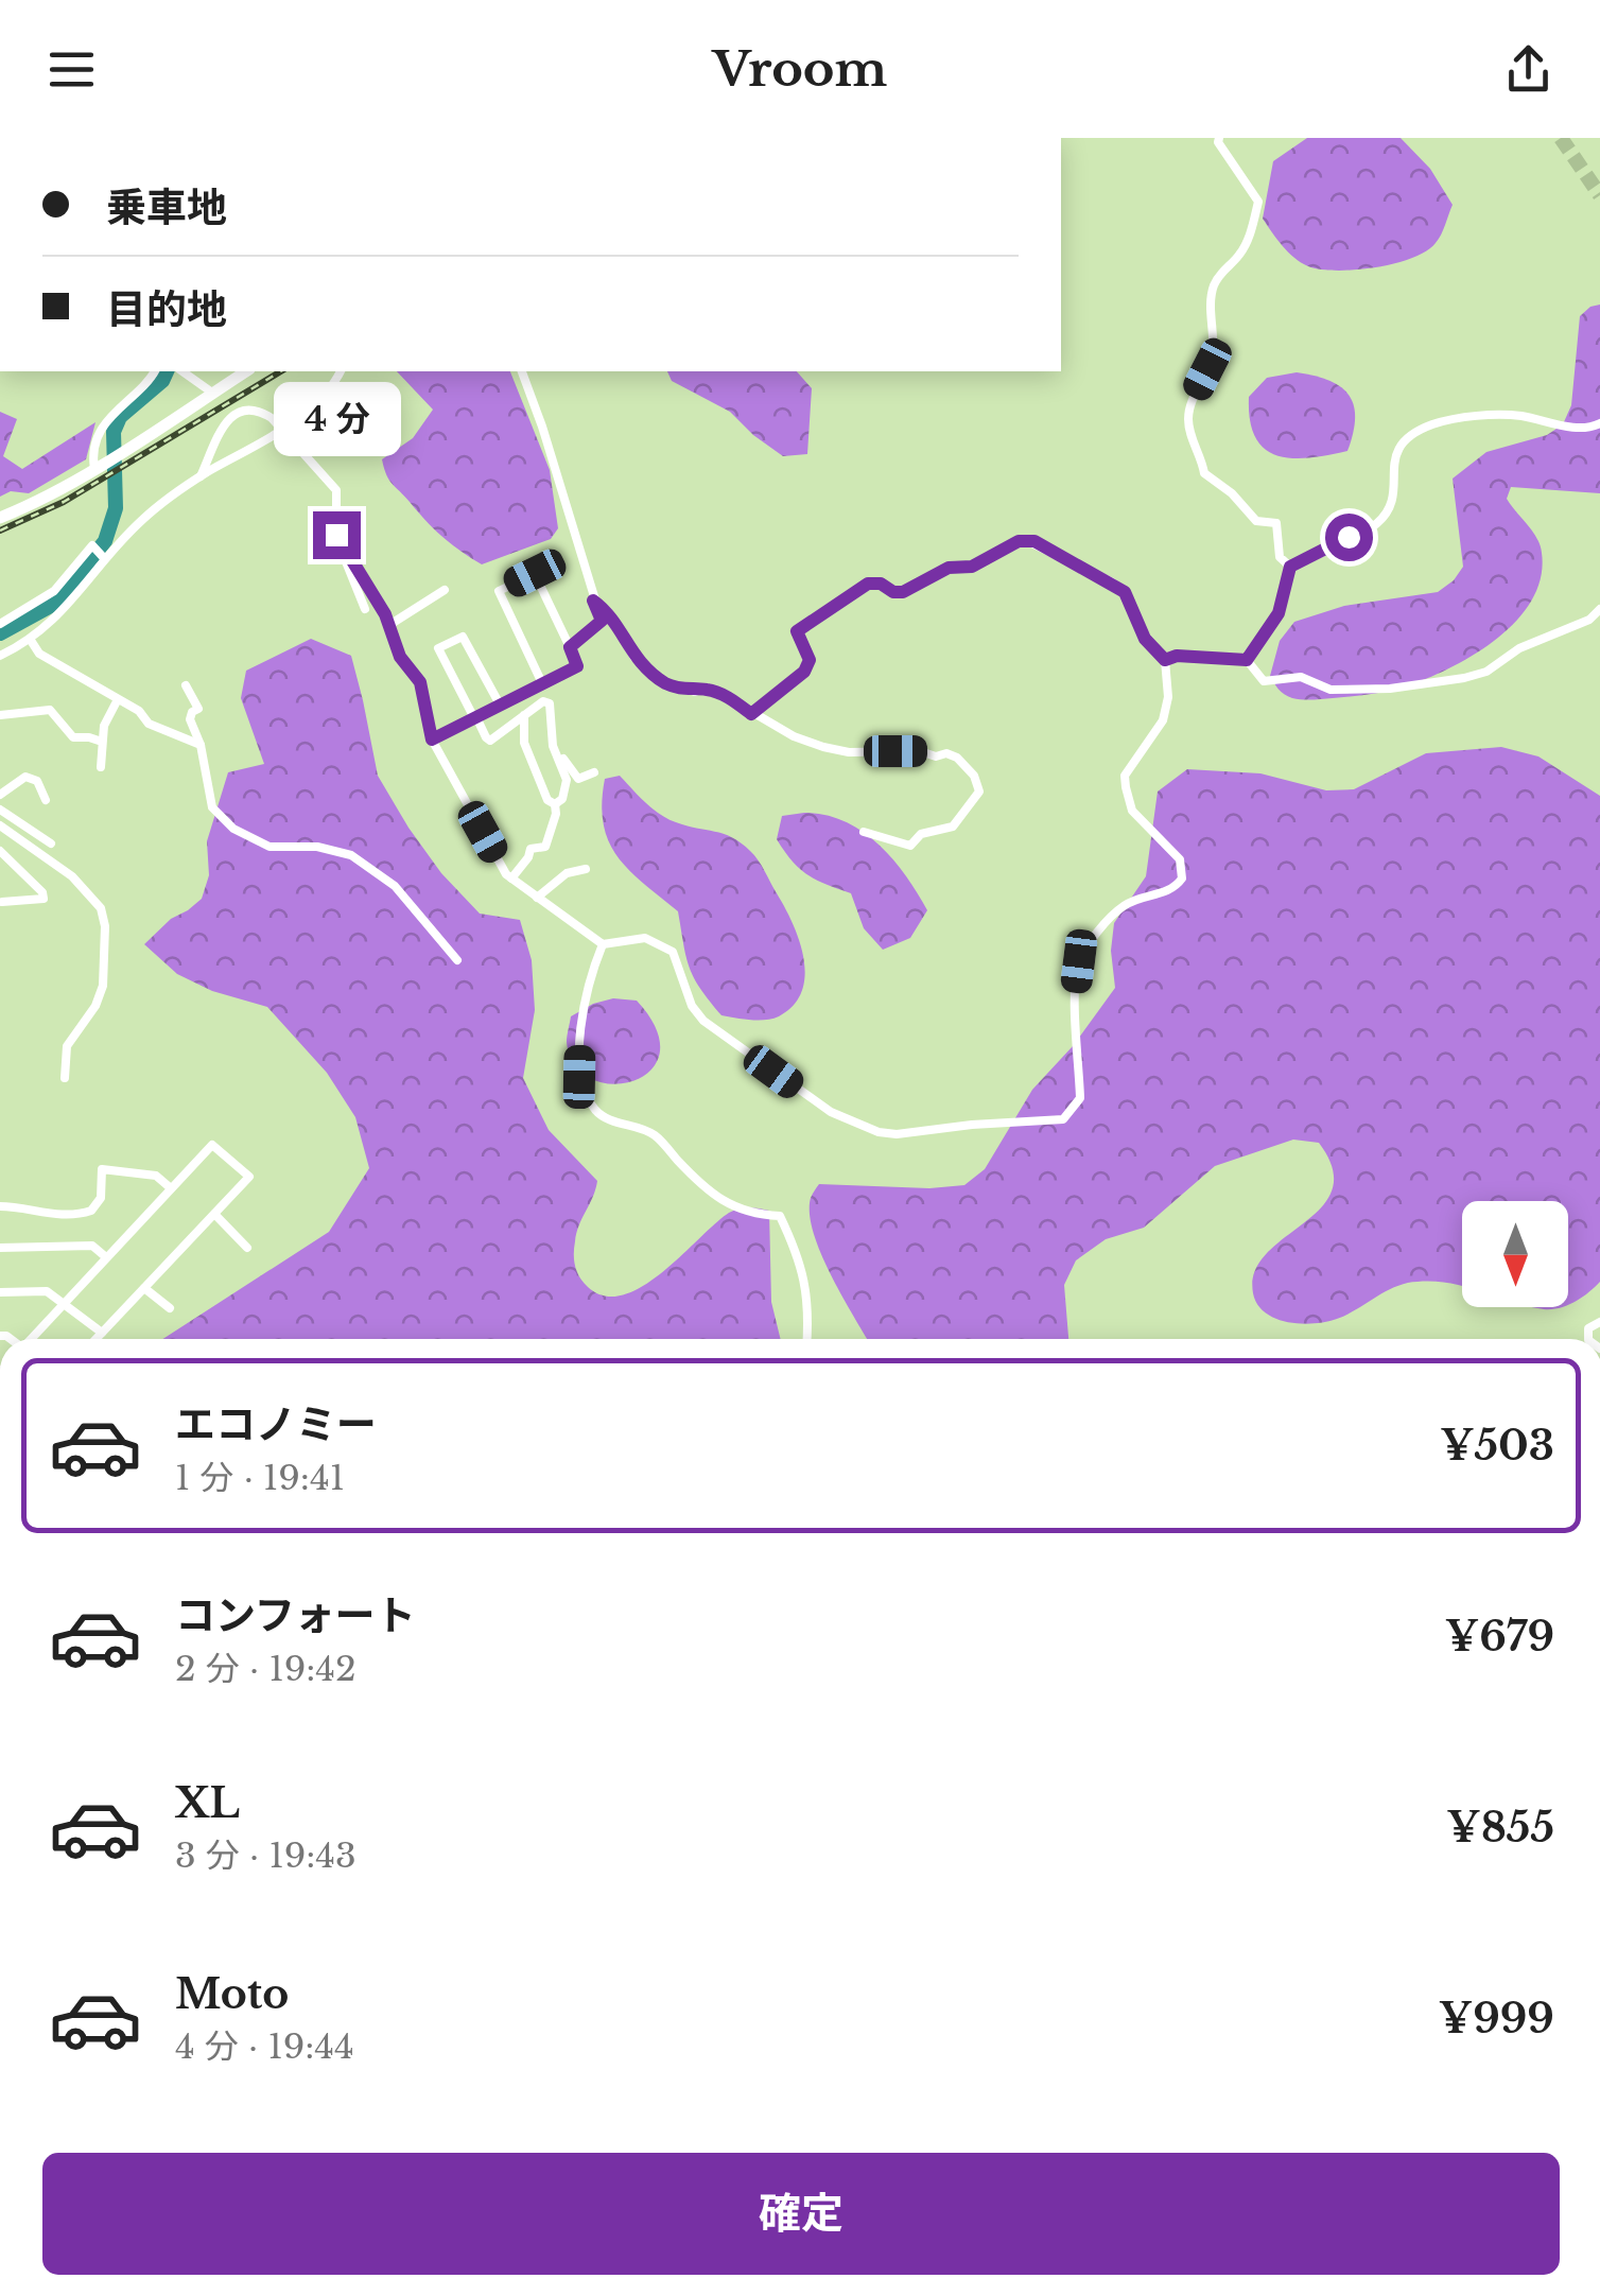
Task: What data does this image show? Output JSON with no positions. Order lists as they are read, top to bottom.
{
  "north": "bottom",
  "page": {
    "header": "Vroom",
    "banner": ["乗車地", "目的地"],
    "bubble": "4 分",
    "list": [
      {
        "name": "エコノミー",
        "note": "1 分 · 19:41",
        "value": "¥503"
      },
      {
        "name": "コンフォート",
        "note": "2 分 · 19:42",
        "value": "¥679"
      },
      {
        "name": "XL",
        "note": "3 分 · 19:43",
        "value": "¥855"
      },
      {
        "name": "Moto",
        "note": "4 分 · 19:44",
        "value": "¥999"
      }
    ],
    "buttons": "確定"
  }
}
